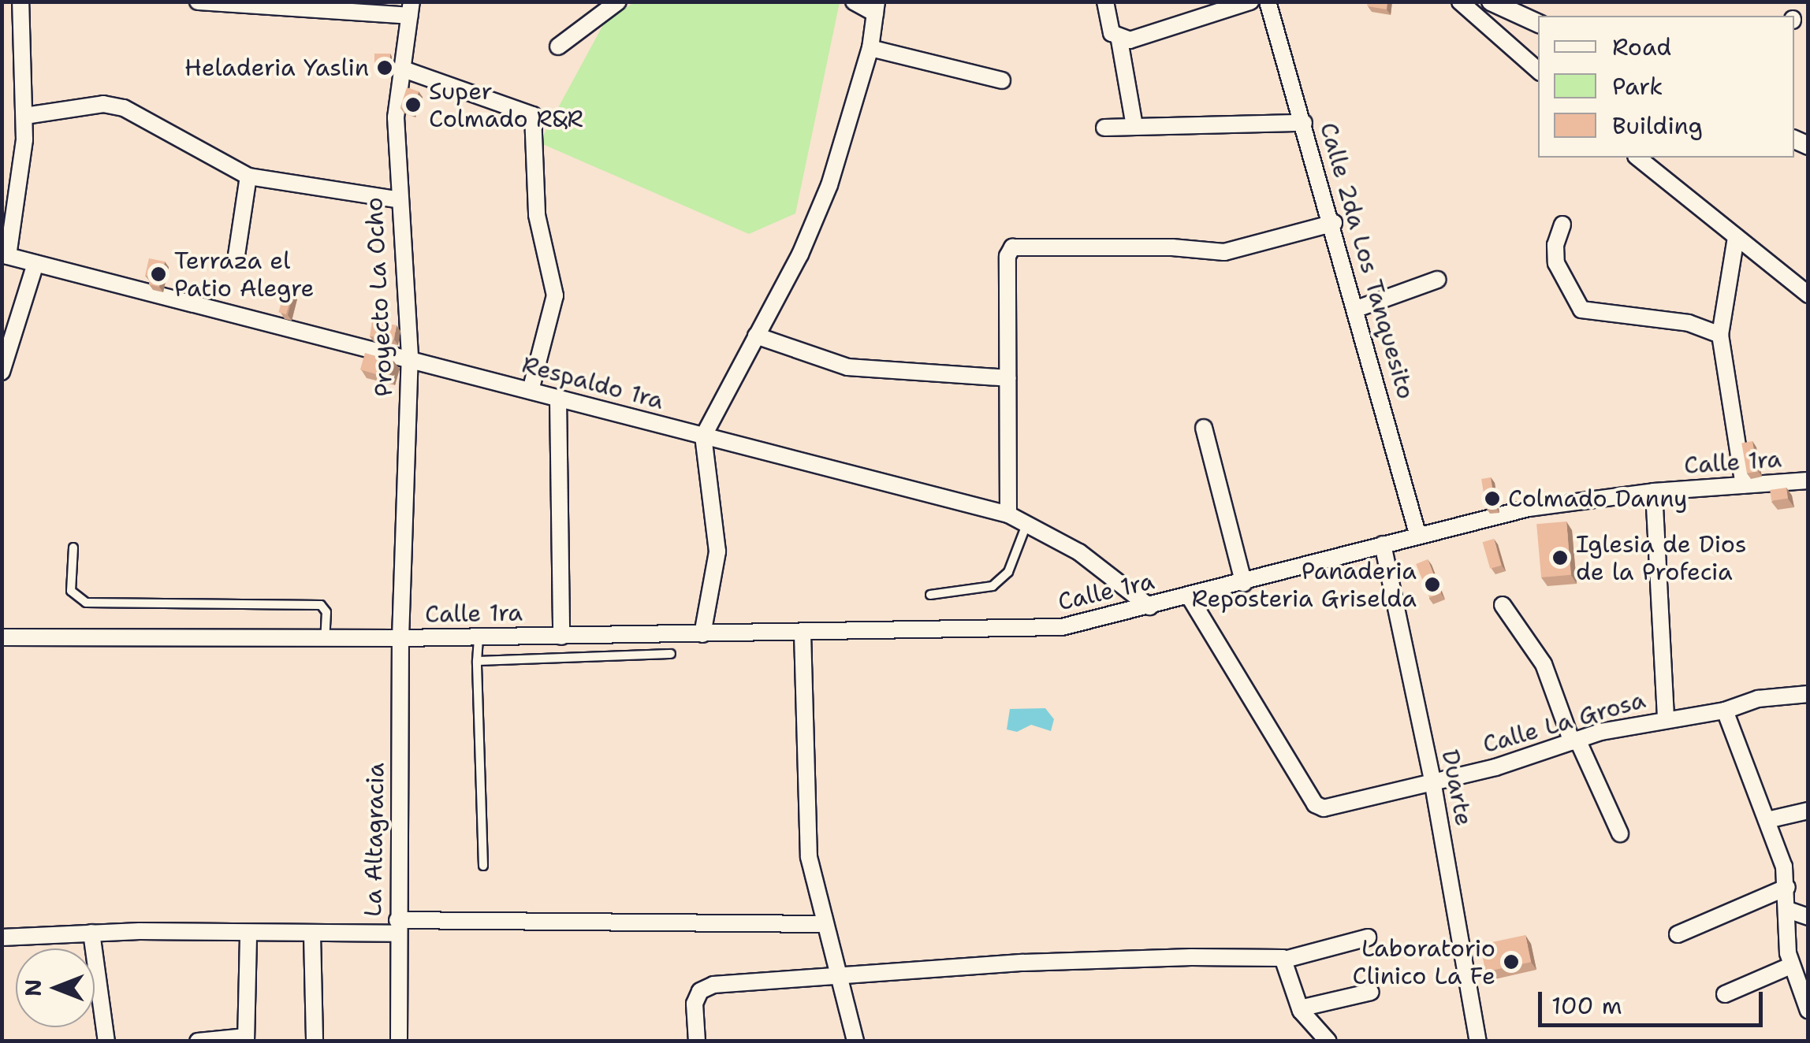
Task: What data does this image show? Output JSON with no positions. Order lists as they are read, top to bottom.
{
  "streets": {
    "street": [
      "Calle 2da Los Tanquesito",
      "Proyecto La Ocho",
      "Respaldo 1ra",
      "Calle 1ra",
      "Calle La Grosa",
      "Duarte",
      "La Altagracia"
    ]
  },
  "crossings": [
    ["Calle 2da Los Tanquesito", "Calle 1ra"],
    ["Proyecto La Ocho", "Respaldo 1ra"],
    ["Proyecto La Ocho", "Calle 1ra"],
    ["Proyecto La Ocho", "La Altagracia"],
    ["Respaldo 1ra", "Calle 1ra"],
    ["Calle 1ra", "Calle La Grosa"],
    ["Calle 1ra", "Duarte"],
    ["Calle 1ra", "La Altagracia"],
    ["Calle La Grosa", "Duarte"]
  ],
  "places": [
    "Heladeria Yaslin",
    "Super Colmado R&R",
    "Terraza el Patio Alegre",
    "Colmado Danny",
    "Iglesia de Dios de la Profecia",
    "Panaderia Reposteria Griselda",
    "Laboratorio Clinico La Fe"
  ],
  "legend": ["Road", "Park", "Building"],
  "scale_bar": "100 m",
  "north": "left"
}
